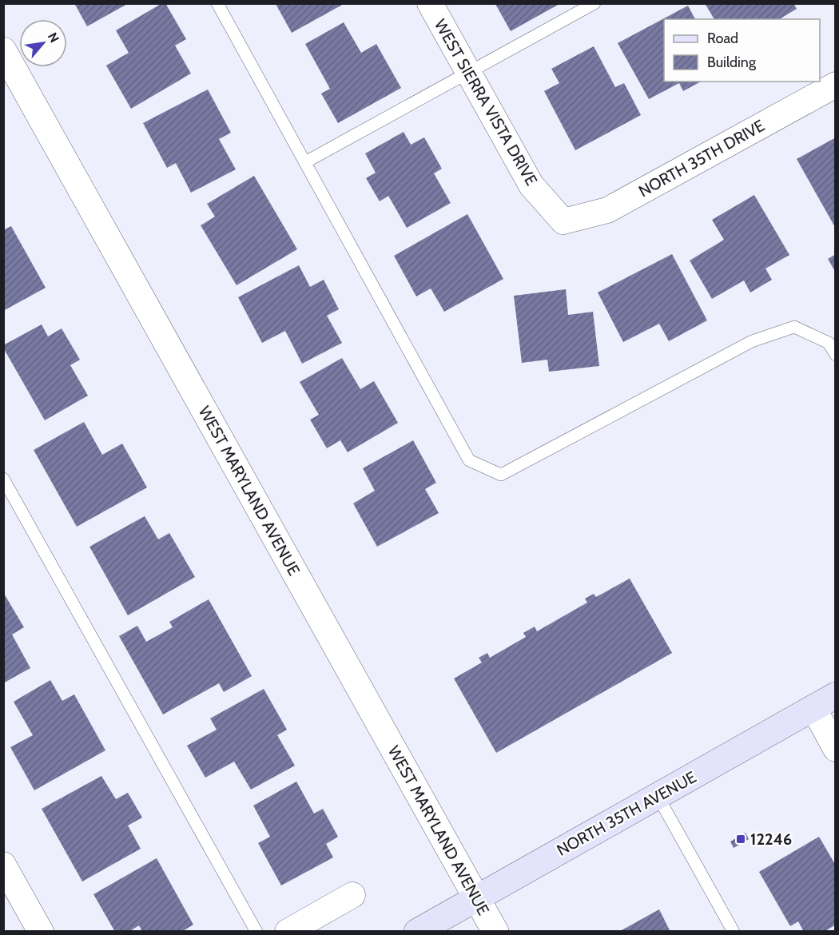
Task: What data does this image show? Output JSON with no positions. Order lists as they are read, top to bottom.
{
  "streets": {
    "main road": ["NORTH 35TH AVENUE"],
    "street": ["WEST SIERRA VISTA DRIVE", "NORTH 35TH DRIVE", "WEST MARYLAND AVENUE"]
  },
  "crossings": [
    ["WEST SIERRA VISTA DRIVE", "NORTH 35TH DRIVE"],
    ["WEST MARYLAND AVENUE", "NORTH 35TH AVENUE"]
  ],
  "places": {
    "transit": ["12246"]
  },
  "legend": ["Road", "Building"],
  "north": "top right"
}
